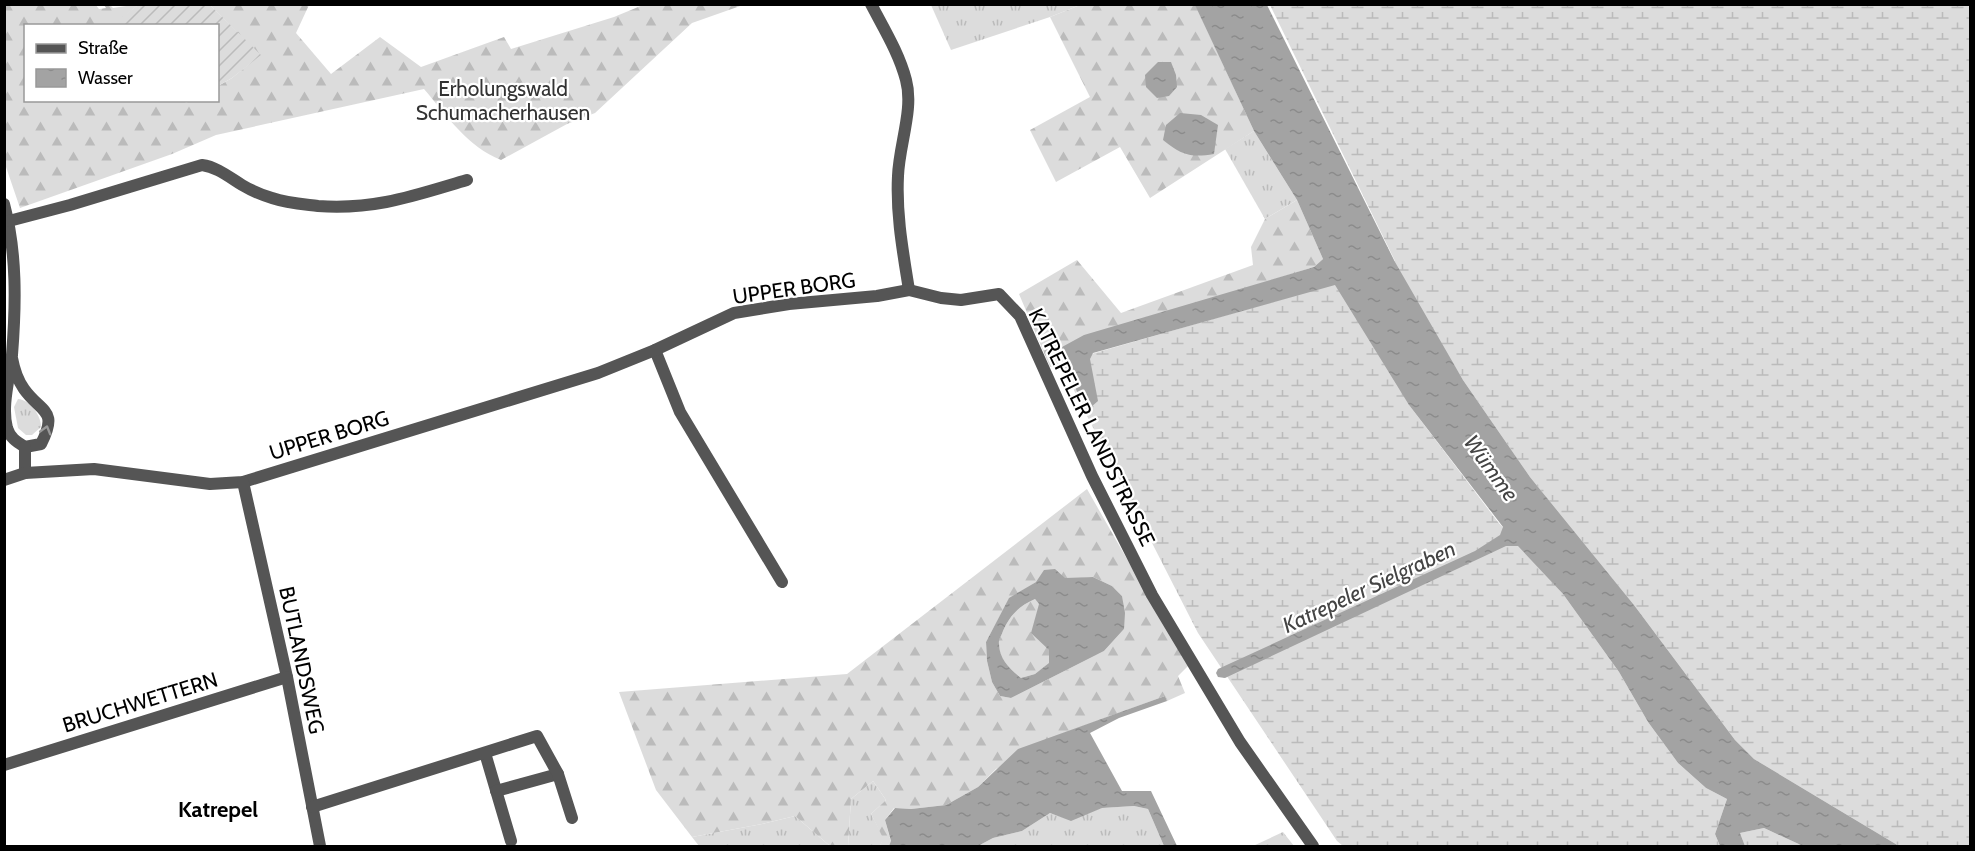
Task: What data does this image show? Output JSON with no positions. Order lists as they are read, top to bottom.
{
  "streets": {
    "street": [
      "UPPER BORG",
      "KATREPELER LANDSTRASSE",
      "BUTLANDSWEG",
      "BRUCHWETTERN"
    ]
  },
  "crossings": [
    ["UPPER BORG", "KATREPELER LANDSTRASSE"],
    ["UPPER BORG", "BUTLANDSWEG"],
    ["BUTLANDSWEG", "BRUCHWETTERN"]
  ],
  "districts": ["Katrepel"],
  "water": ["Wümme", "Katrepeler Sielgraben"],
  "parks": ["Erholungswald Schumacherhausen"],
  "legend": ["Straße", "Wasser"]
}
